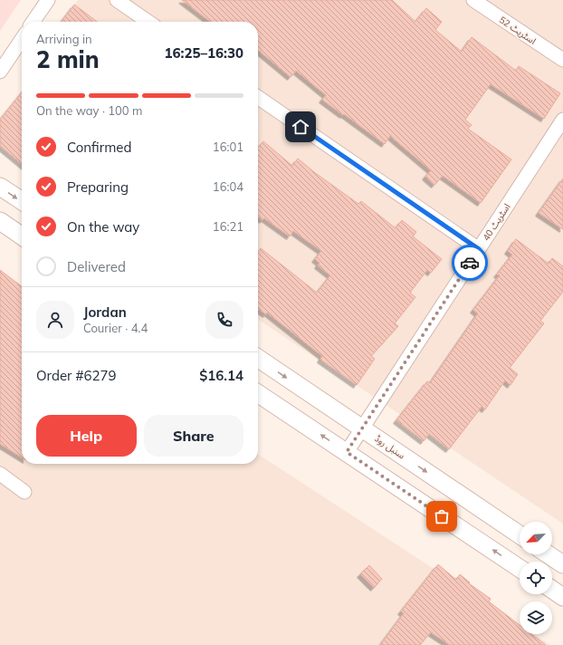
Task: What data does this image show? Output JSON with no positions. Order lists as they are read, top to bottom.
{
  "streets": {
    "street": ["اسٹریٹ 52", "اسٹریٹ 40", "سنبل روڈ"]
  },
  "crossings": [
    ["اسٹریٹ 40", "سنبل روڈ"]
  ],
  "north": "bottom left",
  "page": {
    "heading": ["2 min", "Arriving in", "16:25–16:30"],
    "panel": [
      "Jordan",
      "Courier · 4.4",
      "Order #6279",
      "$16.14"
    ],
    "bar": "On the way · 100 m",
    "list": [
      ["Confirmed", "16:01"],
      ["Preparing", "16:04"],
      ["On the way", "16:21"],
      "Delivered"
    ],
    "buttons": ["Help", "Share"]
  }
}
